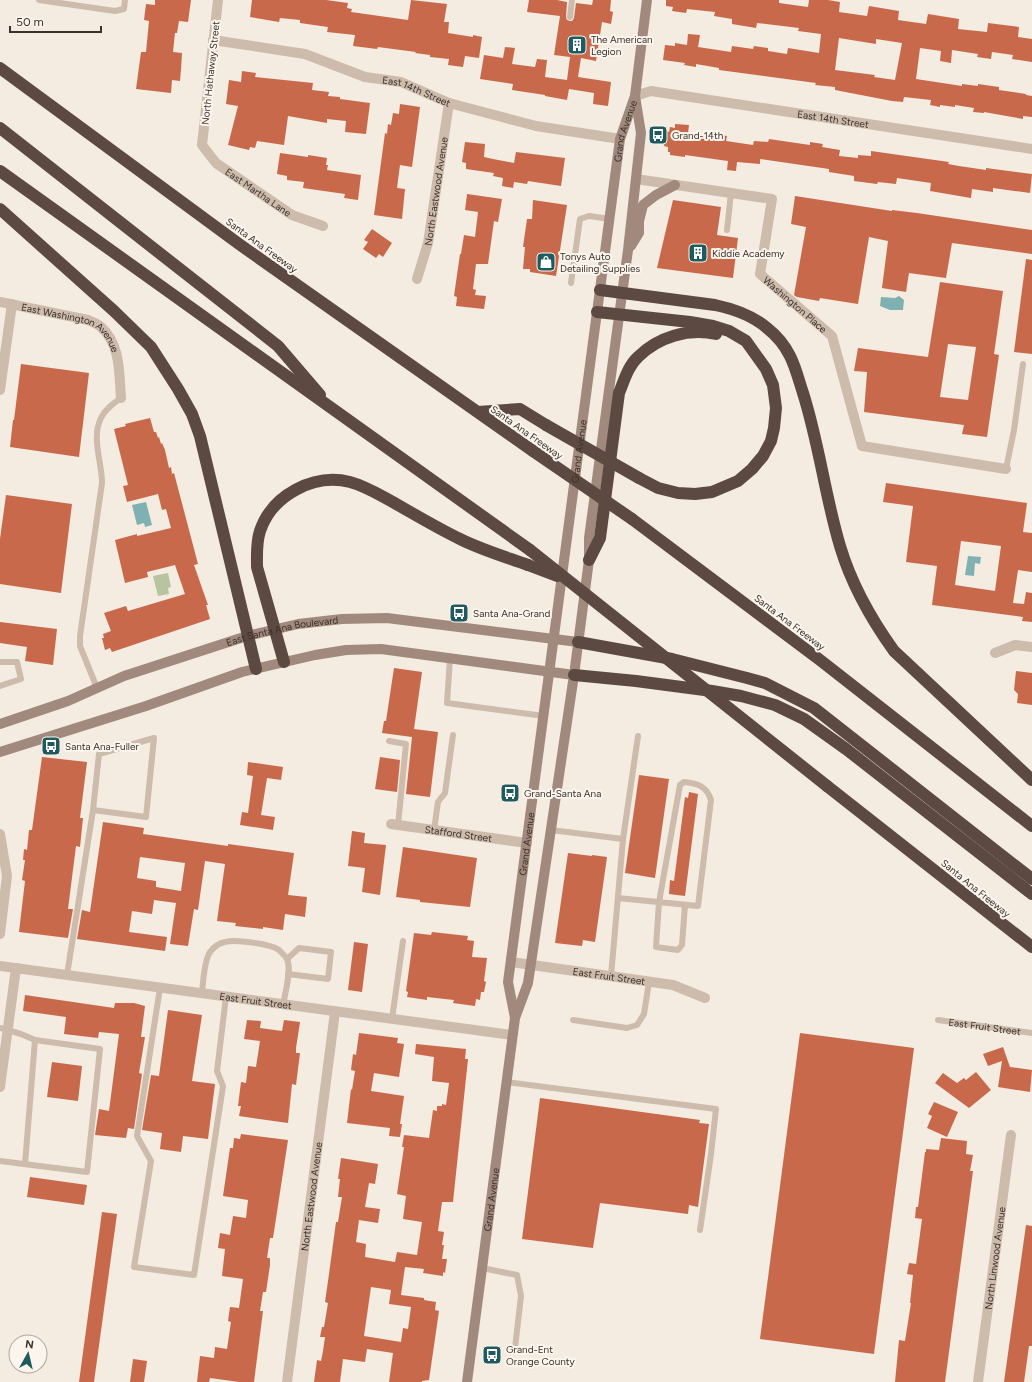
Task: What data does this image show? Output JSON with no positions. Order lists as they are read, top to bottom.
{
  "streets": {
    "highway": ["Santa Ana Freeway"],
    "main road": ["Grand Avenue", "East Santa Ana Boulevard"],
    "street": [
      "North Hathaway Street",
      "East 14th Street",
      "North Eastwood Avenue",
      "East Martha Lane",
      "Washington Place",
      "East Washington Avenue",
      "Stafford Street",
      "East Fruit Street",
      "North Linwood Avenue"
    ]
  },
  "crossings": [
    ["North Hathaway Street", "East 14th Street"],
    ["North Hathaway Street", "East Martha Lane"],
    ["East 14th Street", "Grand Avenue"],
    ["East 14th Street", "North Eastwood Avenue"],
    ["Grand Avenue", "Washington Place"],
    ["Grand Avenue", "East Santa Ana Boulevard"],
    ["Grand Avenue", "Stafford Street"],
    ["Grand Avenue", "East Fruit Street"],
    ["North Eastwood Avenue", "East Fruit Street"]
  ],
  "places": {
    "building": ["The American Legion", "Kiddie Academy"],
    "bus stop": [
      "Grand-14th",
      "Santa Ana-Grand",
      "Santa Ana-Fuller",
      "Grand-Santa Ana",
      "Grand-Ent Orange County"
    ],
    "shop": ["Tonys Auto Detailing Supplies"]
  },
  "scale_bar": "50 m",
  "north": "top"
}
